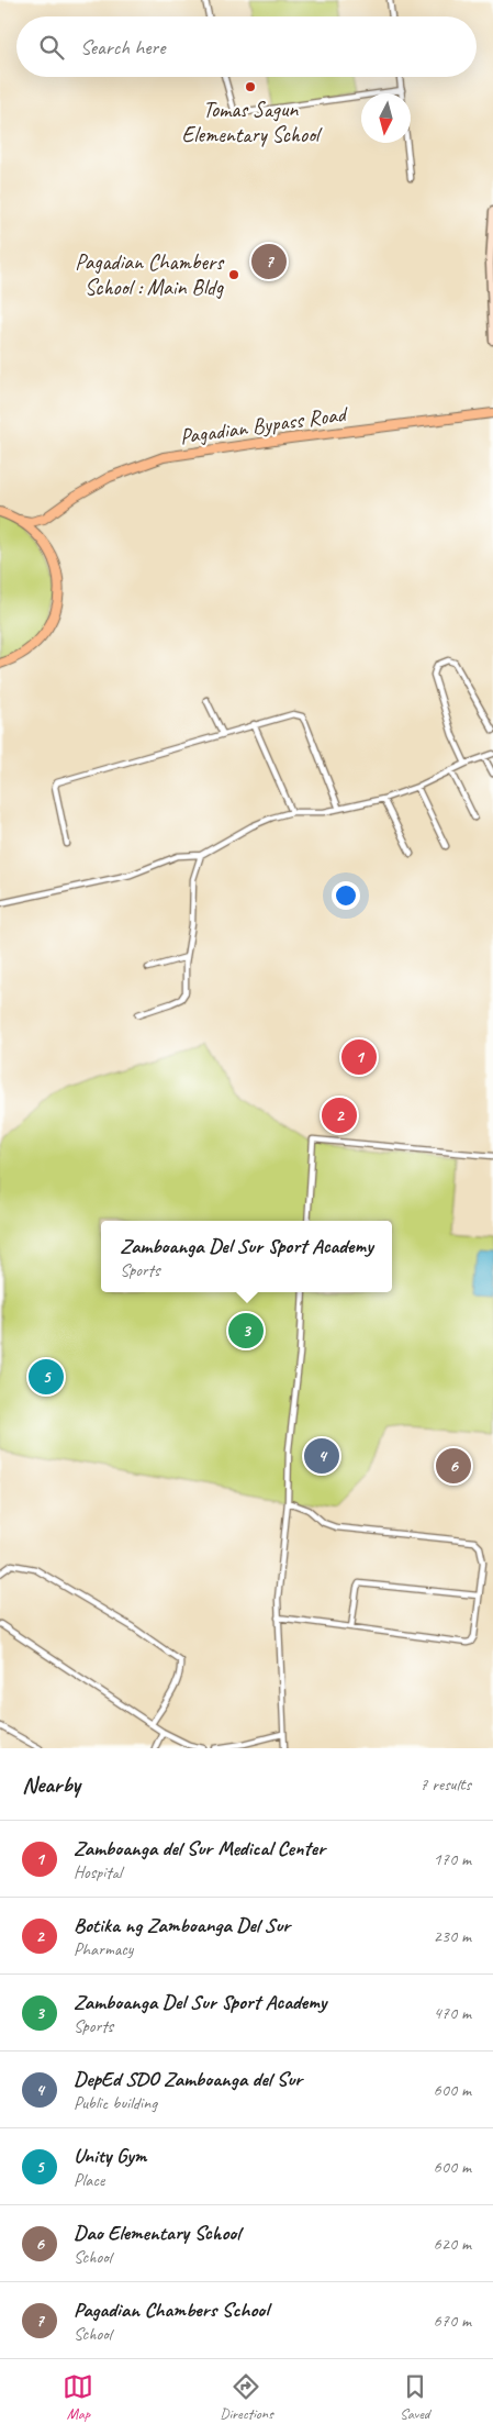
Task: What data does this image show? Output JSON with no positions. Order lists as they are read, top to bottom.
{
  "streets": {
    "highway": ["Pagadian Bypass Road"]
  },
  "places": ["Tomas Sagun Elementary School", "Pagadian Chambers School : Main Bldg"],
  "north": "bottom",
  "page": {
    "search": "Search here",
    "pins": [
      "7",
      "1",
      "2",
      "3",
      "5",
      "4",
      "6"
    ],
    "popup": ["Zamboanga Del Sur Sport Academy", "Sports"],
    "heading": ["Nearby", "7 results"],
    "list": [
      {
        "mark": "1",
        "name": "Zamboanga del Sur Medical Center",
        "note": "Hospital",
        "value": "170 m"
      },
      {
        "mark": "2",
        "name": "Botika ng Zamboanga Del Sur",
        "note": "Pharmacy",
        "value": "230 m"
      },
      {
        "mark": "3",
        "name": "Zamboanga Del Sur Sport Academy",
        "note": "Sports",
        "value": "470 m"
      },
      {
        "mark": "4",
        "name": "DepEd SDO Zamboanga del Sur",
        "note": "Public building",
        "value": "600 m"
      },
      {
        "mark": "5",
        "name": "Unity Gym",
        "note": "Place",
        "value": "600 m"
      },
      {
        "mark": "6",
        "name": "Dao Elementary School",
        "note": "School",
        "value": "620 m"
      },
      {
        "mark": "7",
        "name": "Pagadian Chambers School",
        "note": "School",
        "value": "670 m"
      }
    ],
    "nav": ["Map", "Directions", "Saved"]
  }
}
